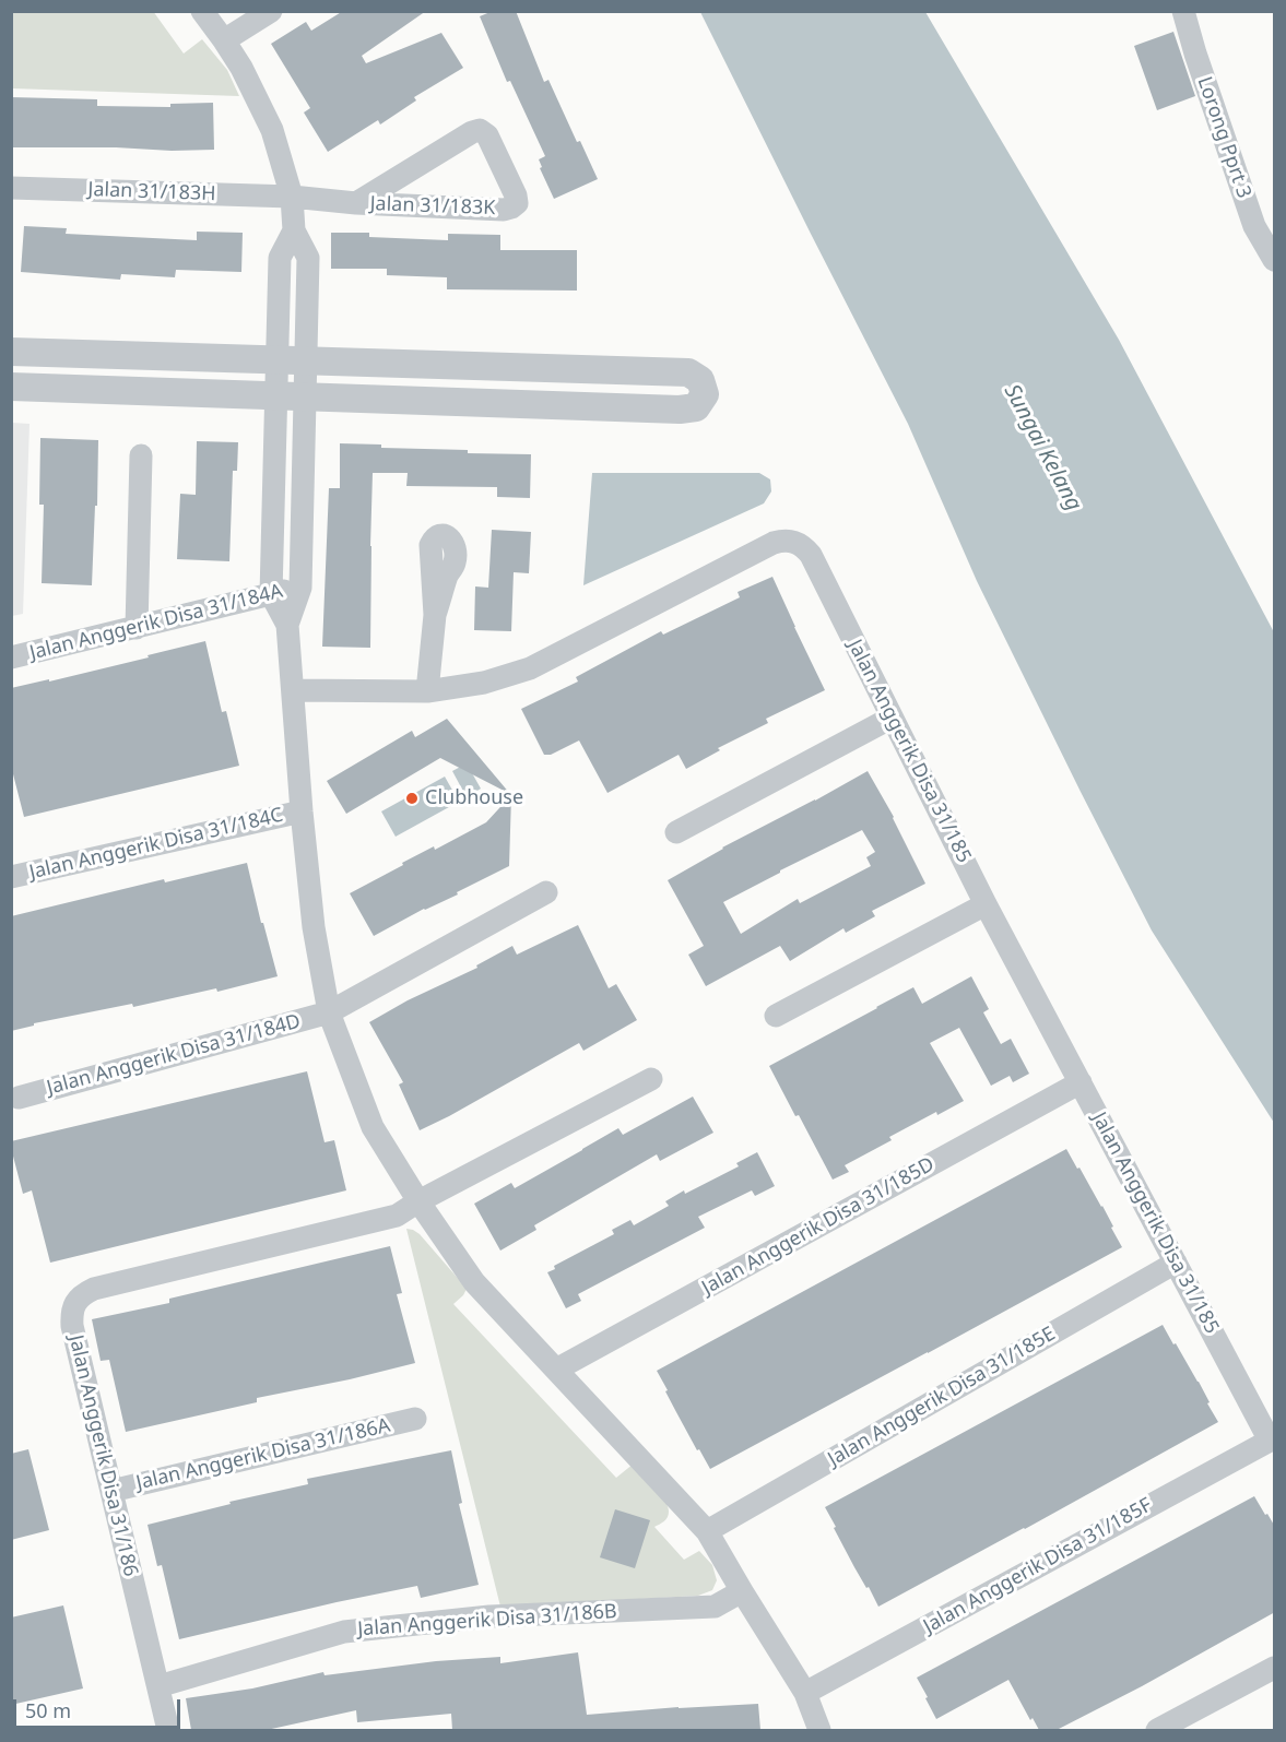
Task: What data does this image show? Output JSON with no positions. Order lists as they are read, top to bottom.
{
  "streets": {
    "street": [
      "Lorong Pprt 3",
      "Jalan 31/183H",
      "Jalan 31/183K",
      "Jalan Anggerik Disa 31/184A",
      "Jalan Anggerik Disa 31/185",
      "Jalan Anggerik Disa 31/184C",
      "Jalan Anggerik Disa 31/184D",
      "Jalan Anggerik Disa 31/185D",
      "Jalan Anggerik Disa 31/185E",
      "Jalan Anggerik Disa 31/186A",
      "Jalan Anggerik Disa 31/186",
      "Jalan Anggerik Disa 31/185F",
      "Jalan Anggerik Disa 31/186B"
    ]
  },
  "crossings": [
    ["Jalan 31/183H", "Jalan 31/183K"],
    ["Jalan Anggerik Disa 31/185", "Jalan Anggerik Disa 31/185D"],
    ["Jalan Anggerik Disa 31/185", "Jalan Anggerik Disa 31/185E"],
    ["Jalan Anggerik Disa 31/185", "Jalan Anggerik Disa 31/185F"],
    ["Jalan Anggerik Disa 31/186A", "Jalan Anggerik Disa 31/186"],
    ["Jalan Anggerik Disa 31/186", "Jalan Anggerik Disa 31/186B"]
  ],
  "water": ["Sungai Kelang"],
  "places": ["Clubhouse"],
  "scale_bar": "50 m"
}
